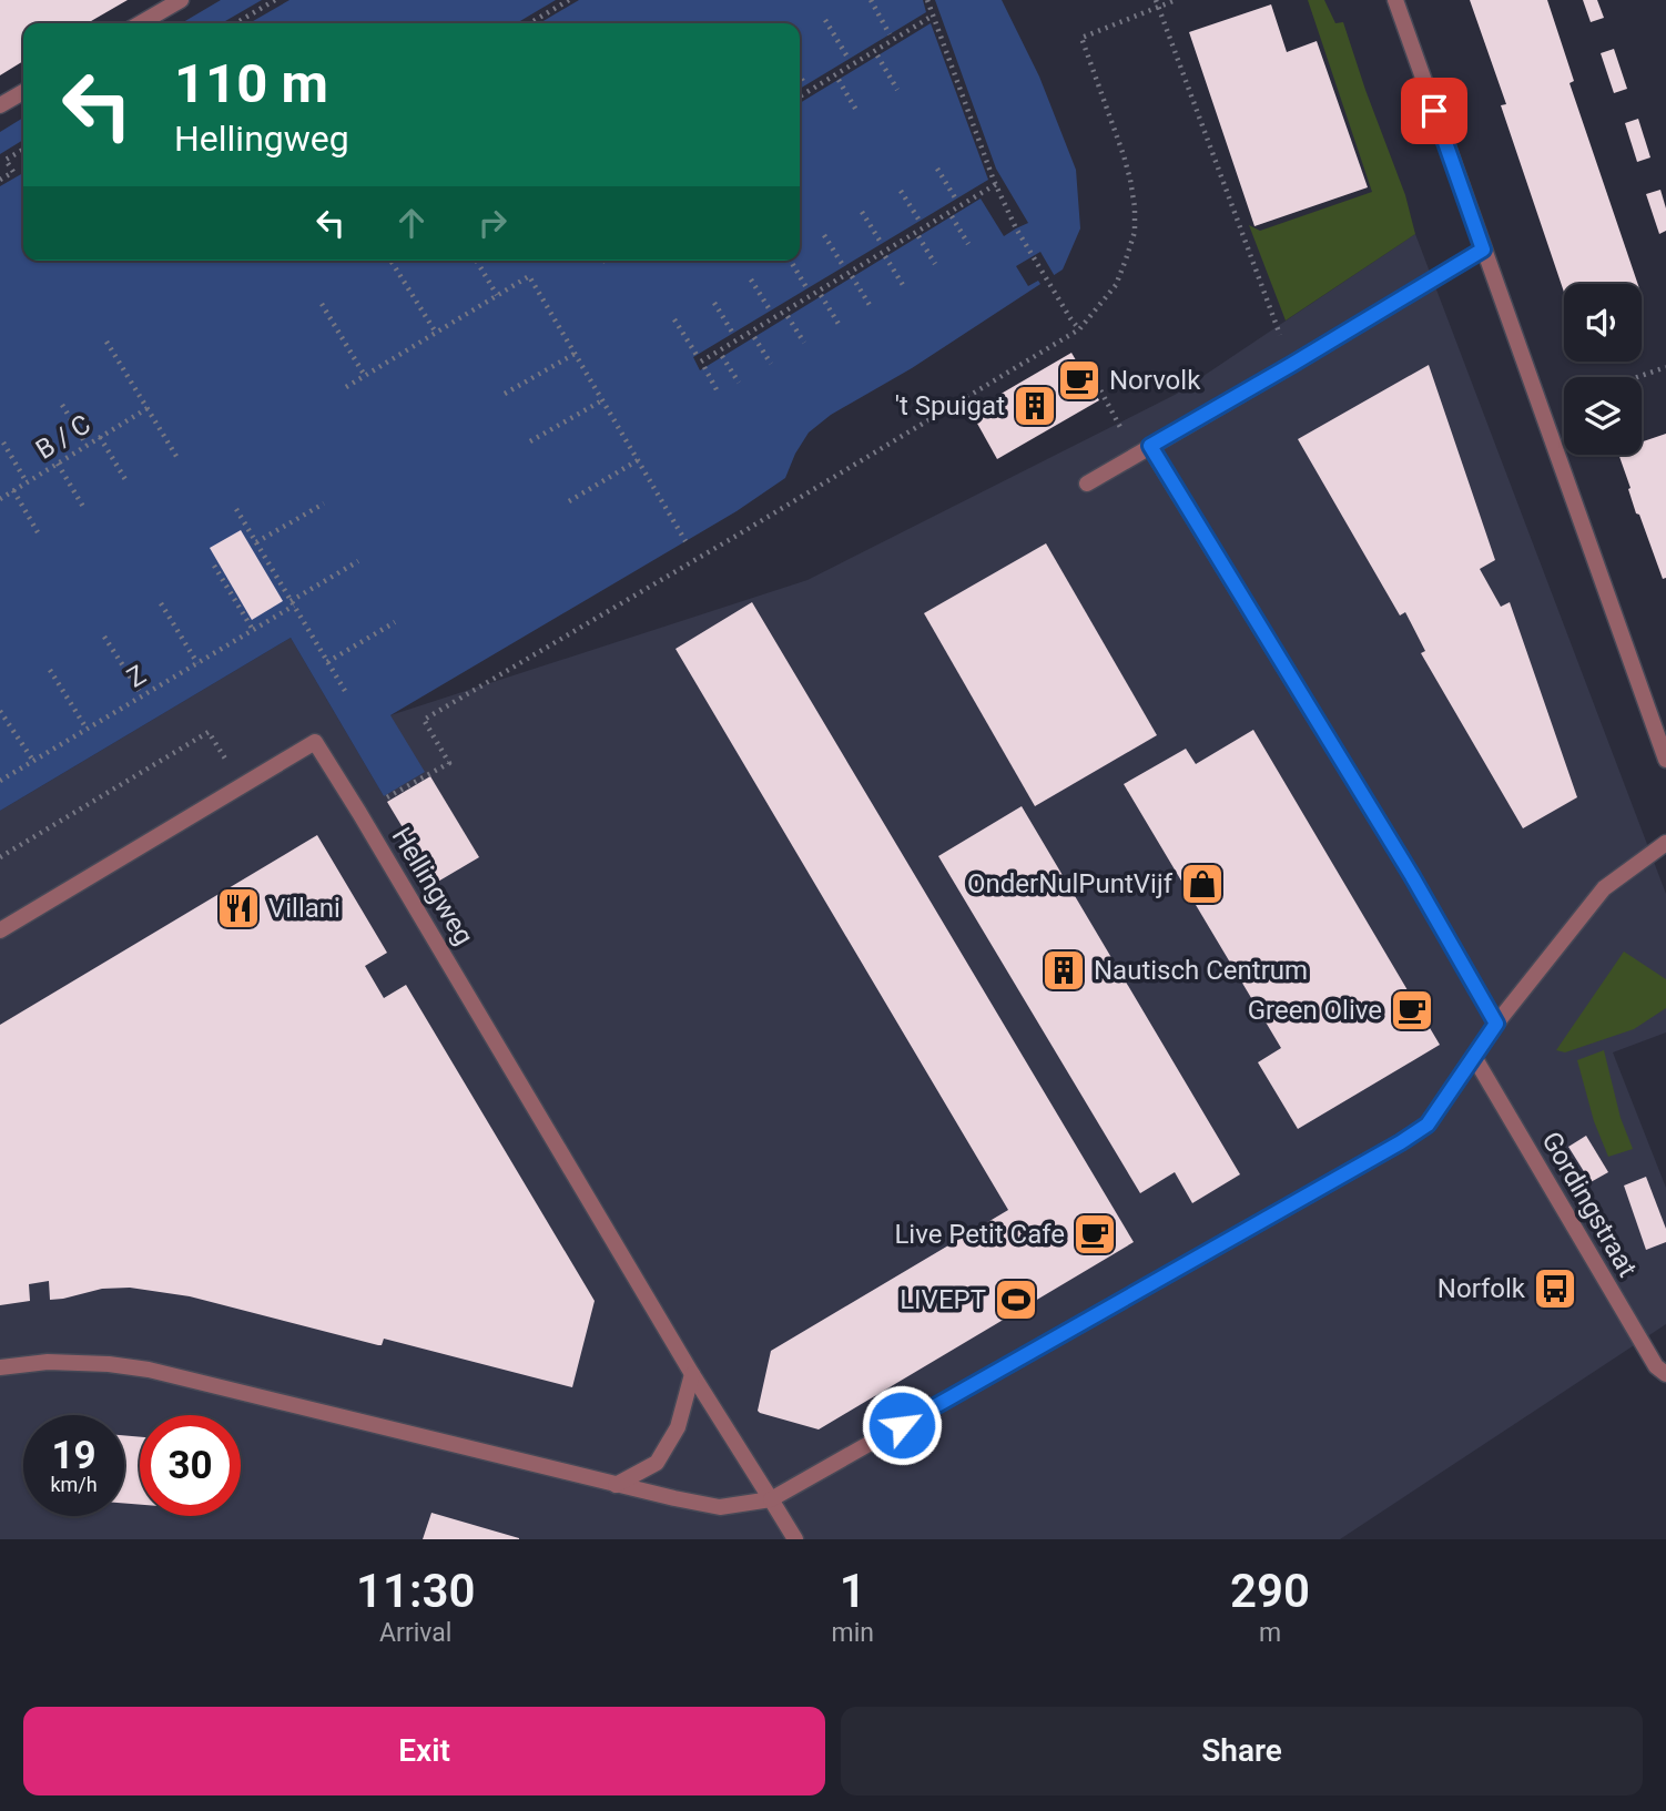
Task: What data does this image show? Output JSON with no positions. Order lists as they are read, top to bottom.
{
  "streets": {
    "street": ["Hellingweg", "Gordingstraat"],
    "path": ["B / C", "Z"]
  },
  "places": {
    "cafe": ["Norvolk", "Green Olive", "Live Petit Cafe"],
    "building": ["'t Spuigat", "Nautisch Centrum"],
    "shop": ["OnderNulPuntVijf"],
    "restaurant": ["Villani"],
    "bus stop": ["Norfolk"],
    "sports": ["LIVEPT"]
  },
  "page": {
    "turn": ["110 m", "Hellingweg"],
    "speed": "19 km/h",
    "limit": "30",
    "eta": [
      "11:30",
      "Arrival",
      "1",
      "min",
      "290",
      "m"
    ],
    "buttons": ["Exit", "Share"]
  }
}
